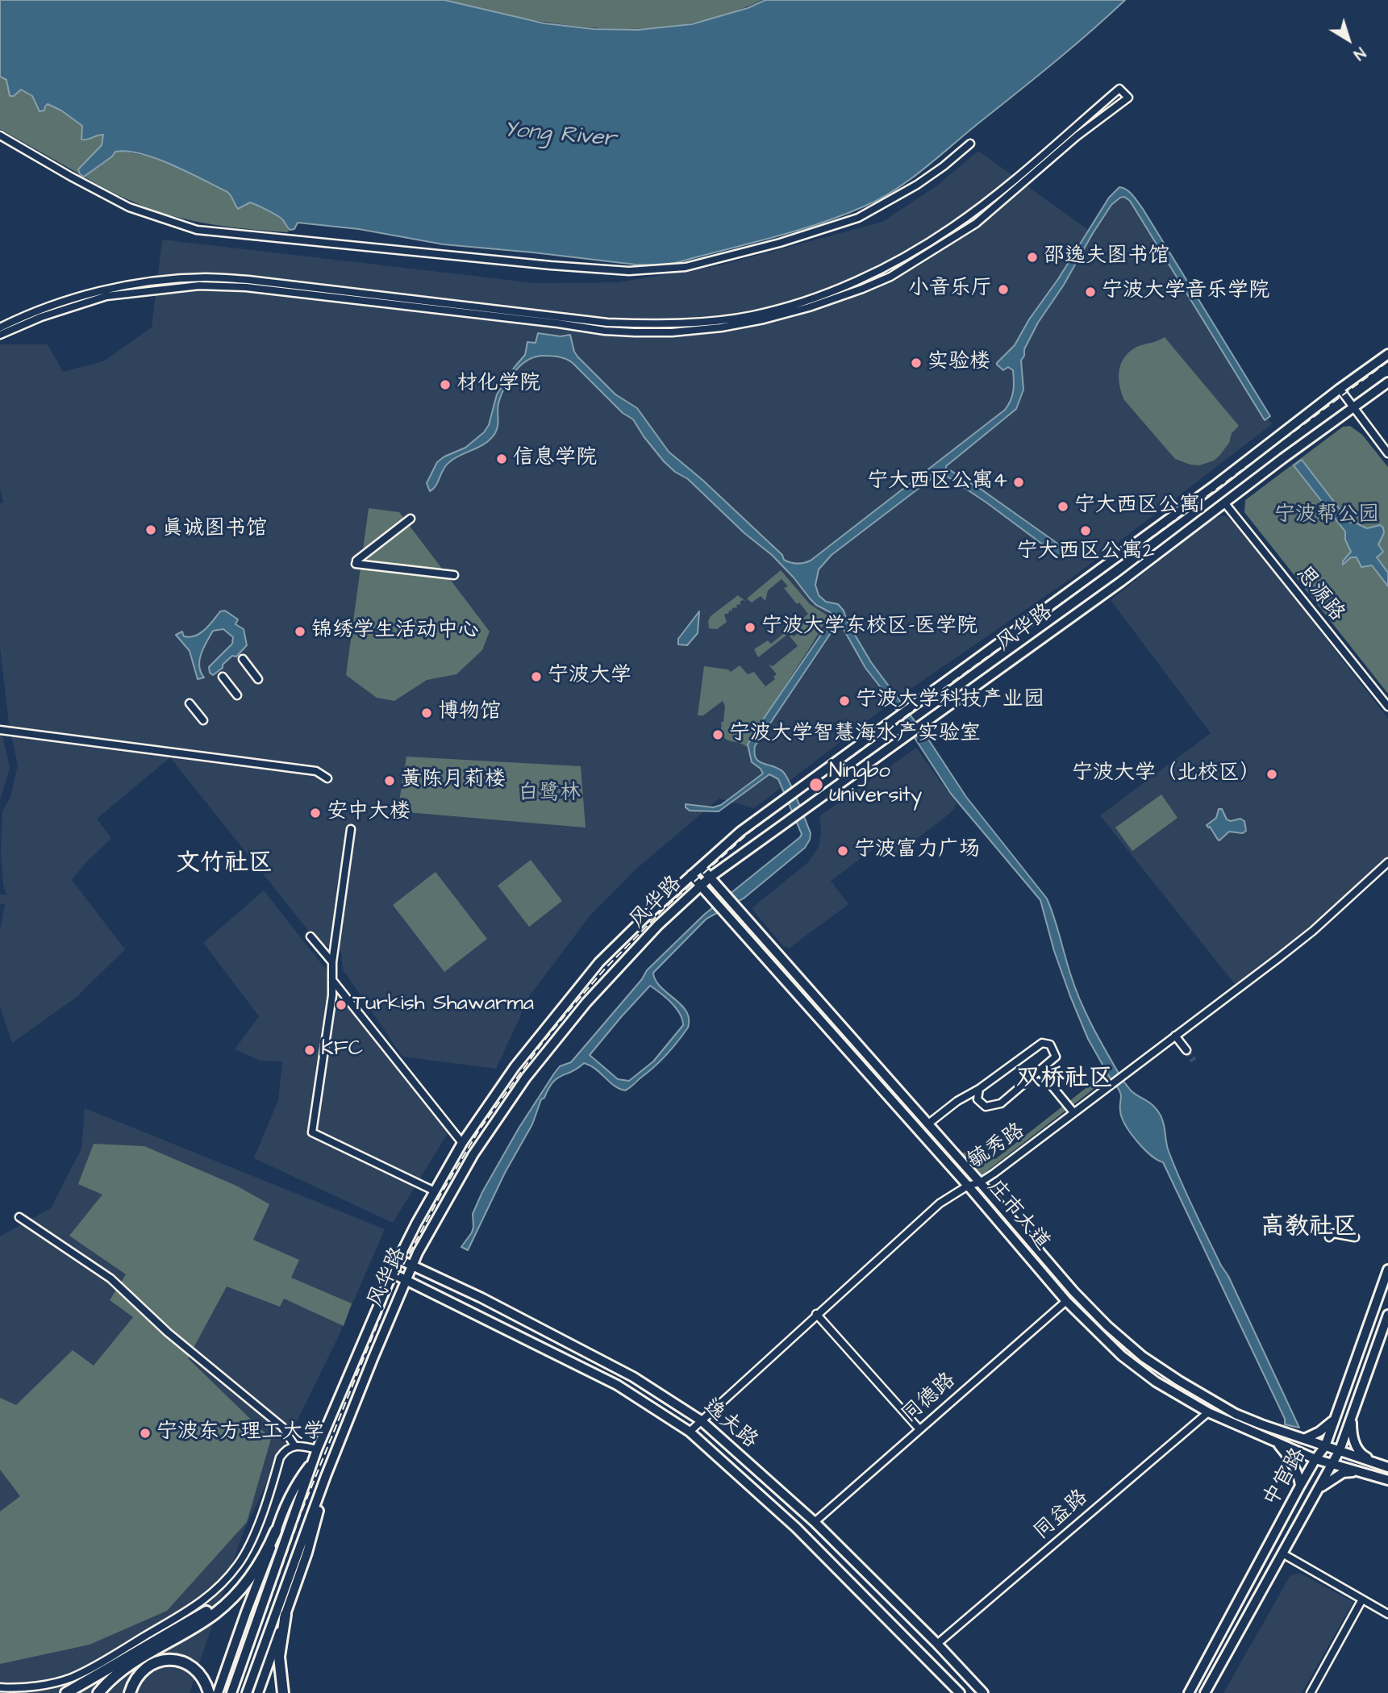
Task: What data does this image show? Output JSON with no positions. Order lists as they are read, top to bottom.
{
  "streets": {
    "main road": [
      "风华路",
      "庄市大道",
      "逸夫路",
      "中官路"
    ],
    "street": [
      "思源路",
      "毓秀路",
      "同德路",
      "同益路"
    ]
  },
  "crossings": [
    ["思源路", "风华路"],
    ["风华路", "庄市大道"],
    ["风华路", "逸夫路"],
    ["毓秀路", "庄市大道"],
    ["毓秀路", "逸夫路"],
    ["庄市大道", "同德路"],
    ["庄市大道", "中官路"],
    ["庄市大道", "同益路"],
    ["同德路", "逸夫路"],
    ["逸夫路", "同益路"]
  ],
  "districts": ["文竹社区", "双桥社区", "高教社区"],
  "water": ["Yong River"],
  "parks": ["宁波帮公园", "白鹭林"],
  "places": [
    "邵逸夫图书馆",
    "小音乐厅",
    "宁波大学音乐学院",
    "实验楼",
    "材化学院",
    "信息学院",
    "宁大西区公寓4",
    "宁大西区公寓1",
    "真诚图书馆",
    "宁大西区公寓2",
    "宁波大学东校区-医学院",
    "锦绣学生活动中心",
    "宁波大学",
    "宁波大学科技产业园",
    "博物馆",
    "宁波大学智慧海水产实验室",
    "宁波大学（北校区）",
    "黄陈月莉楼",
    "Ningbo University",
    "安中大楼",
    "宁波富力广场",
    "Turkish Shawarma",
    "KFC",
    "宁波东方理工大学"
  ],
  "north": "bottom right"
}
